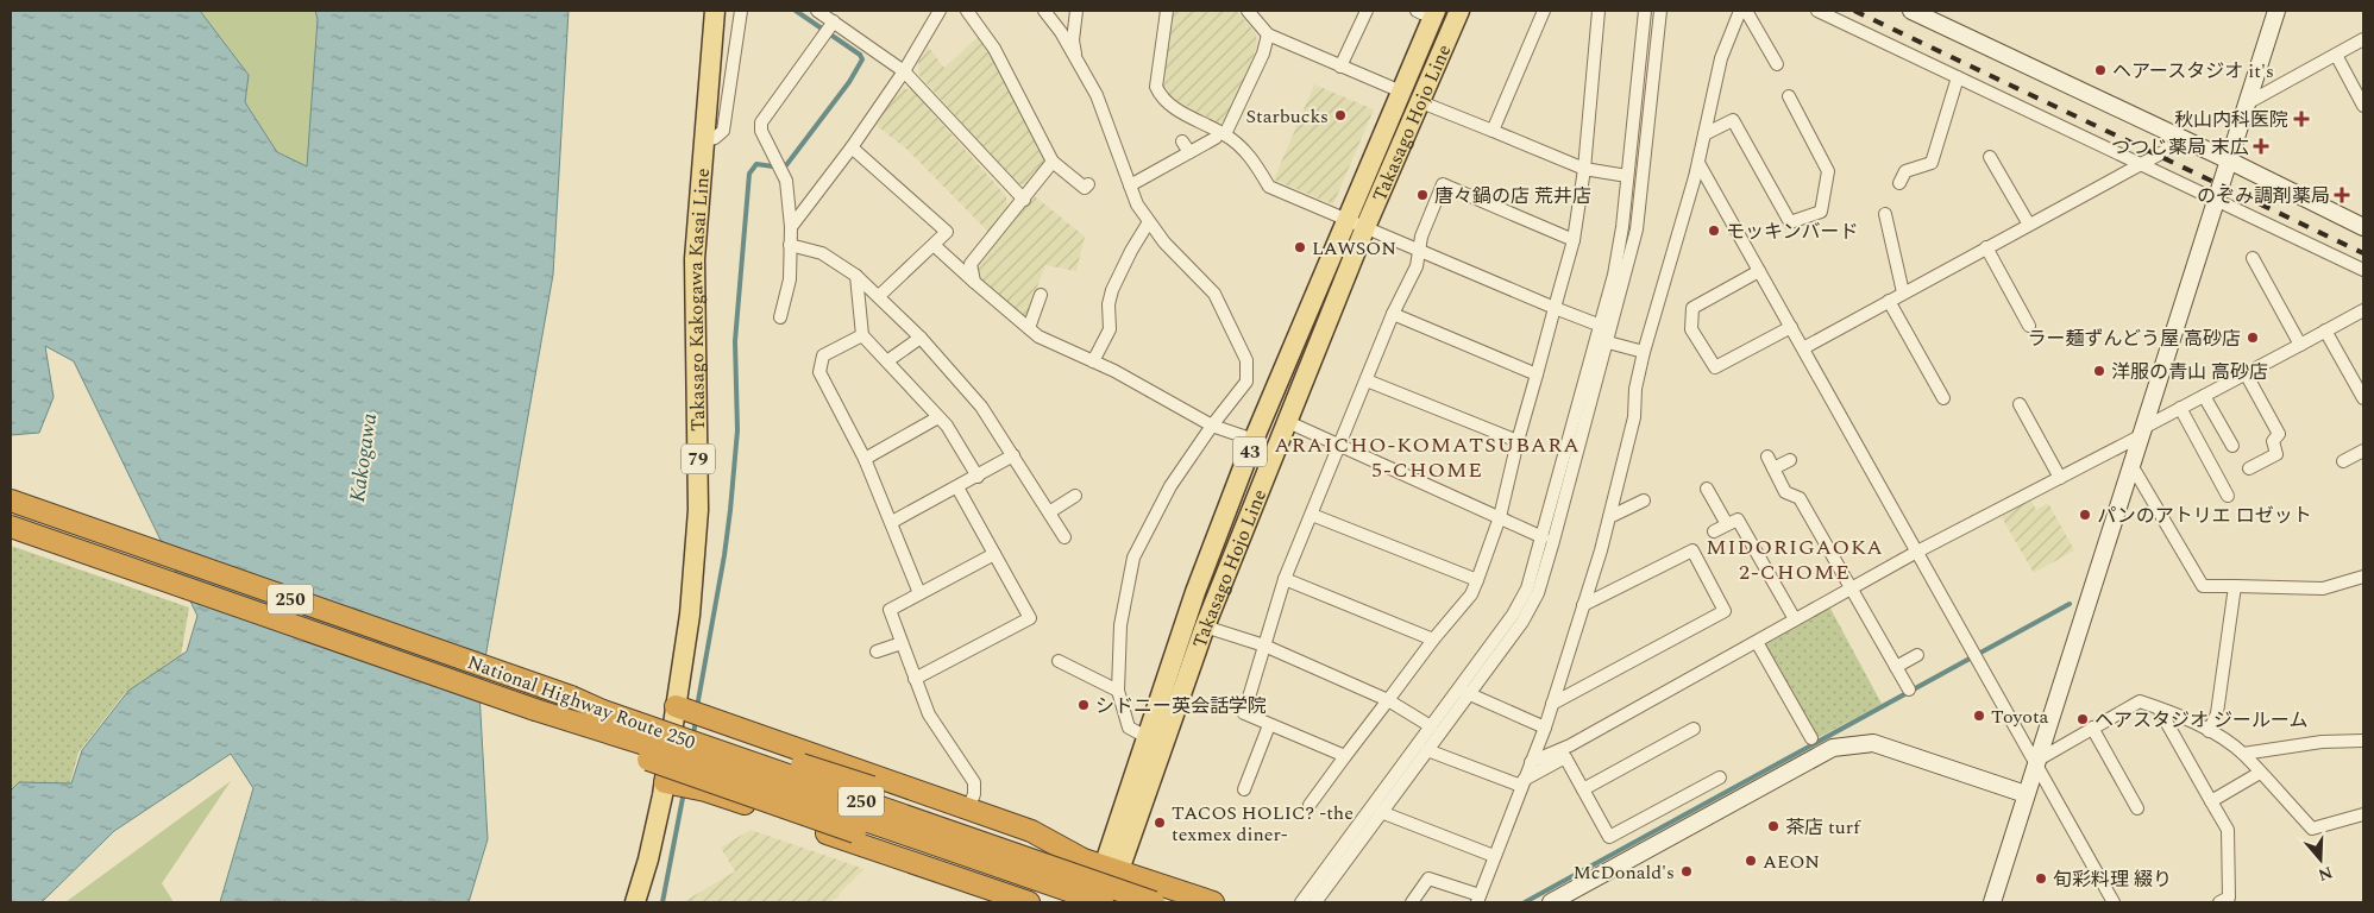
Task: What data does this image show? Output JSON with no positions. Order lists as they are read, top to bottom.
{
  "streets": {
    "highway": ["250", "National Highway Route 250"],
    "main road": [
      "Takasago Hojo Line",
      "Takasago Kakogawa Kasai Line",
      "43",
      "79"
    ]
  },
  "crossings": [
    ["Takasago Hojo Line", "250"],
    ["250", "National Highway Route 250"]
  ],
  "districts": ["ARAICHO-KOMATSUBARA 5-CHOME", "MIDORIGAOKA 2-CHOME"],
  "water": ["Kakogawa"],
  "places": {
    "other": [
      "ヘアースタジオ it's",
      "Starbucks",
      "唐々鍋の店 荒井店",
      "モッキンバード",
      "LAWSON",
      "ラー麺ずんどう屋 高砂店",
      "洋服の青山 高砂店",
      "パンのアトリエ ロゼット",
      "シドニー英会話学院",
      "Toyota",
      "ヘアスタジオ ジールーム",
      "TACOS HOLIC? -the texmex diner-",
      "茶店 turf",
      "AEON",
      "McDonald's",
      "旬彩料理 綴り"
    ],
    "health": ["秋山内科医院", "つつじ薬局 末広", "のぞみ調剤薬局"]
  },
  "north": "bottom"
}
